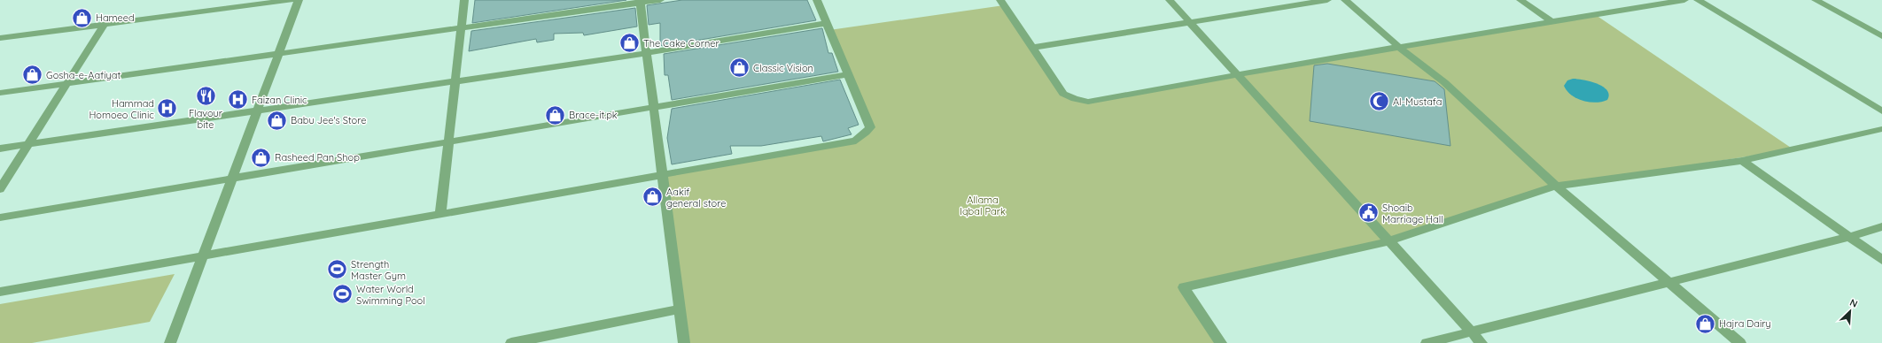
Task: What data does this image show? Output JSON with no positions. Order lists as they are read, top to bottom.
{
  "parks": ["Allama Iqbal Park"],
  "places": {
    "shop": [
      "Hameed",
      "The Cake Corner",
      "Classic Vision",
      "Gosha-e-Aafiyat",
      "Brace-it.pk",
      "Babu Jee's Store",
      "Rasheed Pan Shop",
      "Aakif general store",
      "Hajra Dairy"
    ],
    "restaurant": ["Flavour bite"],
    "hospital": ["Faizan Clinic", "Hammad Homoeo Clinic"],
    "mosque": ["Al-Mustafa"],
    "public building": ["Shoaib Marriage Hall"],
    "sports": ["Strength Master Gym", "Water World Swimming Pool"]
  },
  "north": "top right"
}
